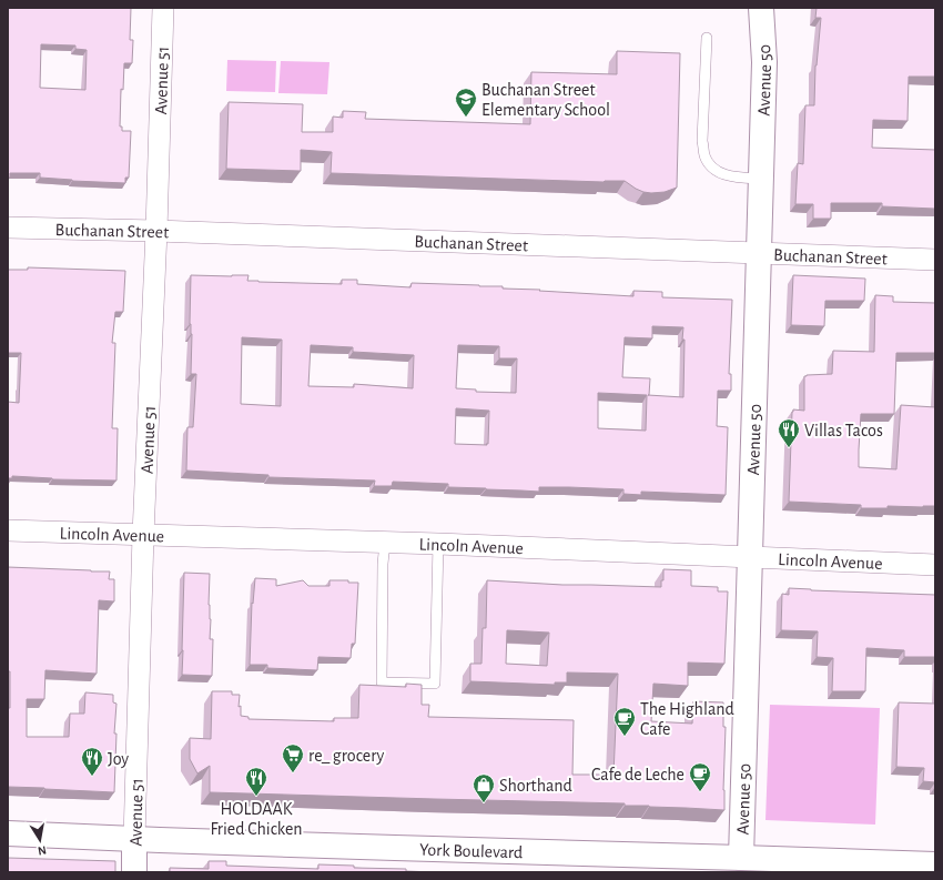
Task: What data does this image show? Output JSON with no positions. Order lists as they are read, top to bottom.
{
  "streets": {
    "main road": ["Avenue 51", "Avenue 50", "York Boulevard"],
    "street": ["Buchanan Street", "Lincoln Avenue"]
  },
  "crossings": [
    ["Avenue 51", "Buchanan Street"],
    ["Avenue 51", "Lincoln Avenue"],
    ["Avenue 51", "York Boulevard"],
    ["Avenue 50", "Buchanan Street"],
    ["Avenue 50", "Lincoln Avenue"],
    ["Avenue 50", "York Boulevard"]
  ],
  "places": {
    "school or university": ["Buchanan Street Elementary School"],
    "restaurant": ["Villas Tacos", "Joy", "HOLDAAK Fried Chicken"],
    "cafe": ["The Highland Cafe", "Cafe de Leche"],
    "supermarket": ["re_ grocery"],
    "shop": ["Shorthand"]
  },
  "north": "bottom"
}
